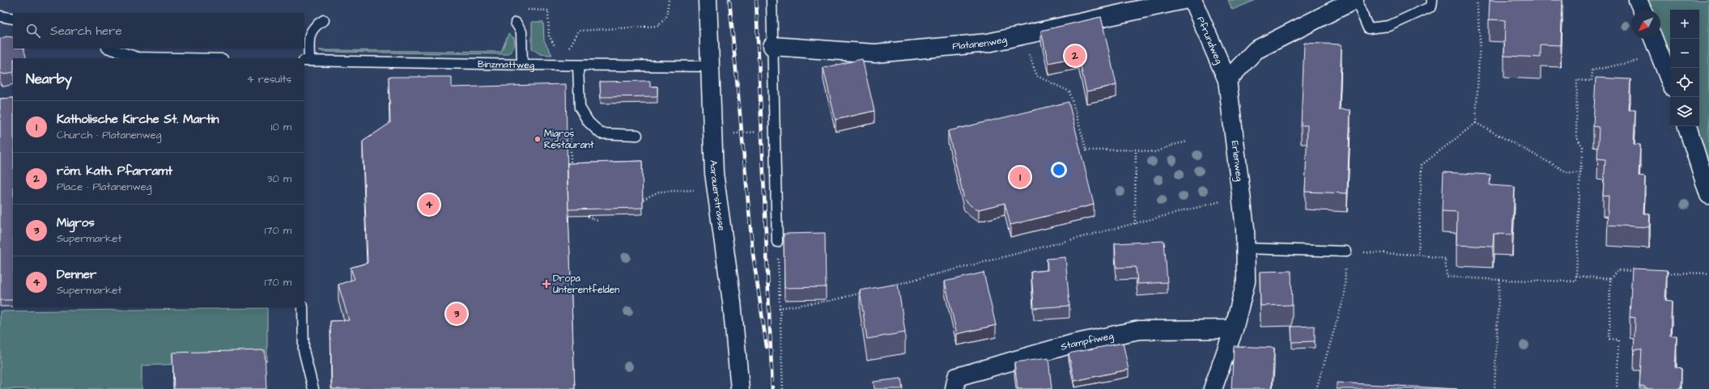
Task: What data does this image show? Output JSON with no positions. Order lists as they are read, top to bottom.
{
  "streets": {
    "street": [
      "Pfrundweg",
      "Platanenweg",
      "Erlenweg",
      "Aarauerstrasse",
      "Stampfiweg"
    ],
    "lane": ["Binzmattweg"]
  },
  "crossings": [
    ["Pfrundweg", "Erlenweg"],
    ["Binzmattweg", "Aarauerstrasse"],
    ["Erlenweg", "Stampfiweg"]
  ],
  "places": {
    "other": ["Migros Restaurant"],
    "health": ["Dropa Unterentfelden"]
  },
  "north": "bottom left",
  "page": {
    "map_buttons": ["+", "−"],
    "search": "Search here",
    "pins": [
      "2",
      "1",
      "4",
      "3"
    ],
    "heading": ["Nearby", "4 results"],
    "list": [
      {
        "mark": "1",
        "name": "Katholische Kirche St. Martin",
        "note": "Church · Platanenweg",
        "value": "10 m"
      },
      {
        "mark": "2",
        "name": "röm. kath. Pfarramt",
        "note": "Place · Platanenweg",
        "value": "30 m"
      },
      {
        "mark": "3",
        "name": "Migros",
        "note": "Supermarket",
        "value": "170 m"
      },
      {
        "mark": "4",
        "name": "Denner",
        "note": "Supermarket",
        "value": "170 m"
      }
    ]
  }
}
